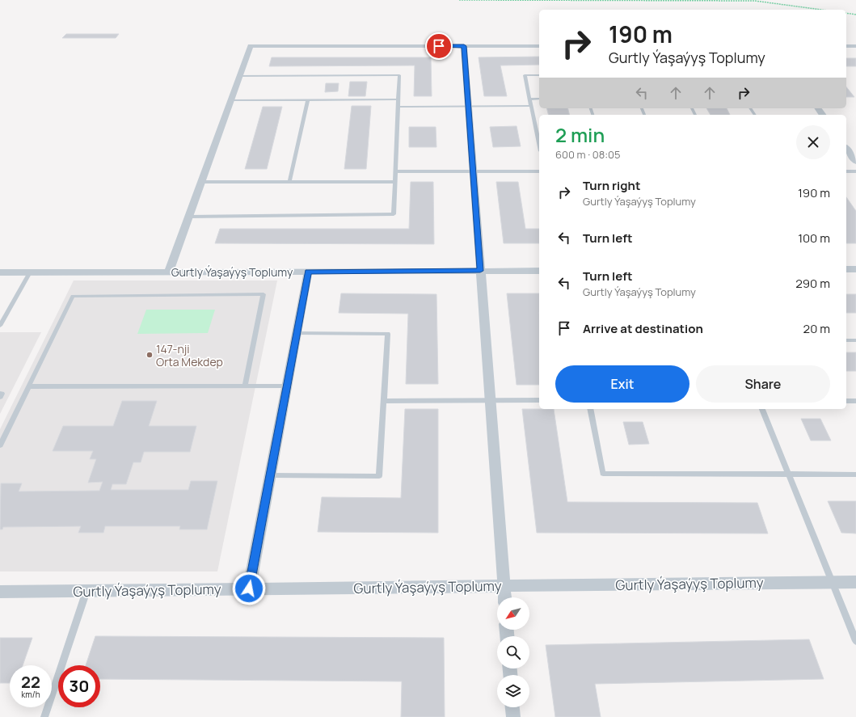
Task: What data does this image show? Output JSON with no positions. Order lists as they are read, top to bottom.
{
  "streets": {
    "street": ["Gurtly Ýaşaýyş Toplumy"]
  },
  "places": ["147-nji Orta Mekdep"],
  "north": "bottom left",
  "page": {
    "turn": ["190 m", "Gurtly Ýaşaýyş Toplumy"],
    "heading": ["2 min", "600 m · 08:05"],
    "list": [
      {
        "name": "Turn right",
        "note": "Gurtly Ýaşaýyş Toplumy",
        "value": "190 m"
      },
      {
        "name": "Turn left",
        "value": "100 m"
      },
      {
        "name": "Turn left",
        "note": "Gurtly Ýaşaýyş Toplumy",
        "value": "290 m"
      },
      {
        "name": "Arrive at destination",
        "value": "20 m"
      }
    ],
    "buttons": ["Exit", "Share"],
    "speed": "22 km/h",
    "limit": "30"
  }
}
